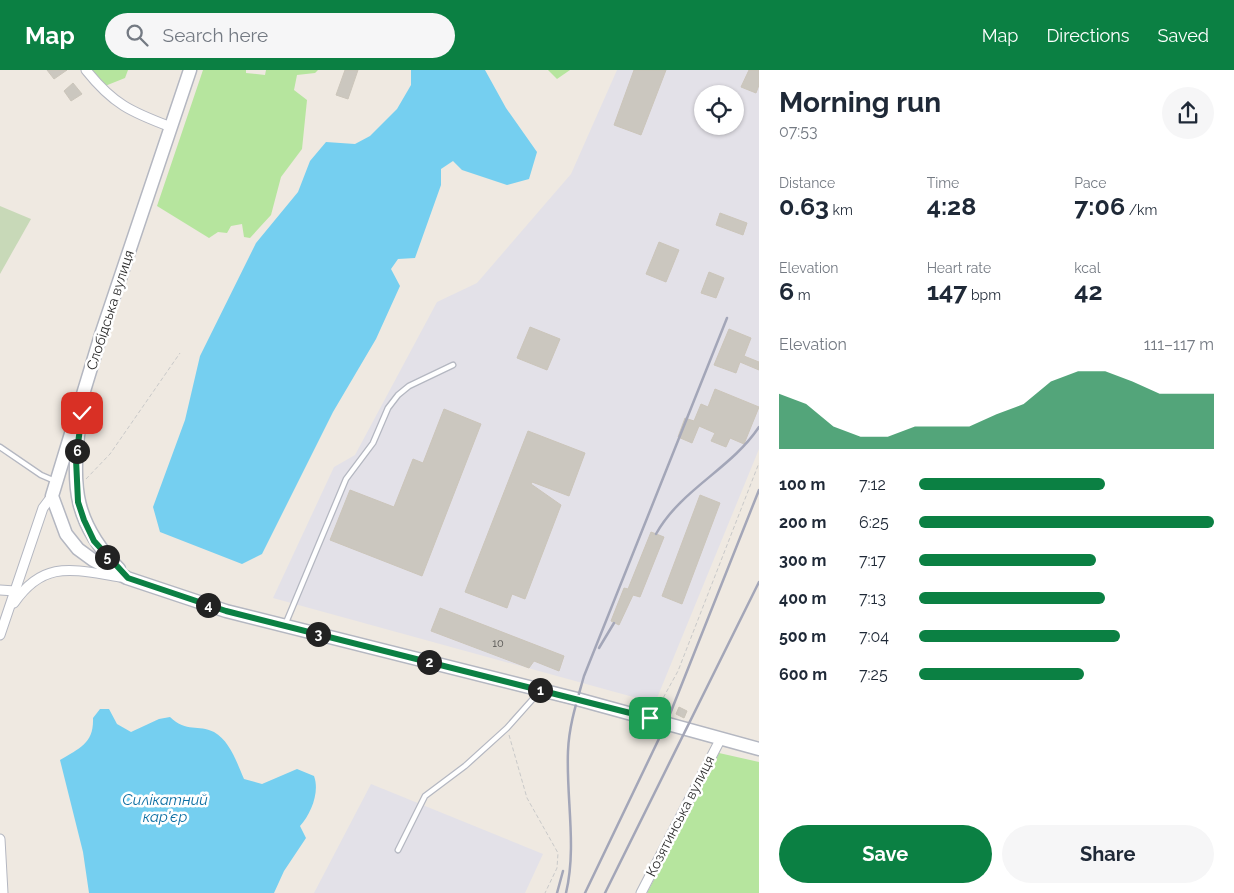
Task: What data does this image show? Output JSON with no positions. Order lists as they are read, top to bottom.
{
  "streets": {
    "street": ["Слобідська вулиця", "Козятинська вулиця"]
  },
  "water": ["Силікатний кар'єр"],
  "house_numbers": ["10"],
  "page": {
    "header": "Map",
    "search": "Search here",
    "nav": ["Map", "Directions", "Saved"],
    "heading": ["Morning run", "07:53"],
    "stats": [
      ["Distance", "0.63 km"],
      ["Time", "4:28"],
      ["Pace", "7:06 /km"],
      ["Elevation", "6 m"],
      ["Heart rate", "147 bpm"],
      ["kcal", "42"]
    ],
    "chart": ["Elevation", "111–117 m"],
    "pins": [
      "6",
      "5",
      "4",
      "3",
      "2",
      "1"
    ],
    "list": [
      {
        "name": "100 m",
        "note": "7:12"
      },
      {
        "name": "200 m",
        "note": "6:25"
      },
      {
        "name": "300 m",
        "note": "7:17"
      },
      {
        "name": "400 m",
        "note": "7:13"
      },
      {
        "name": "500 m",
        "note": "7:04"
      },
      {
        "name": "600 m",
        "note": "7:25"
      }
    ],
    "buttons": ["Save", "Share"]
  }
}
